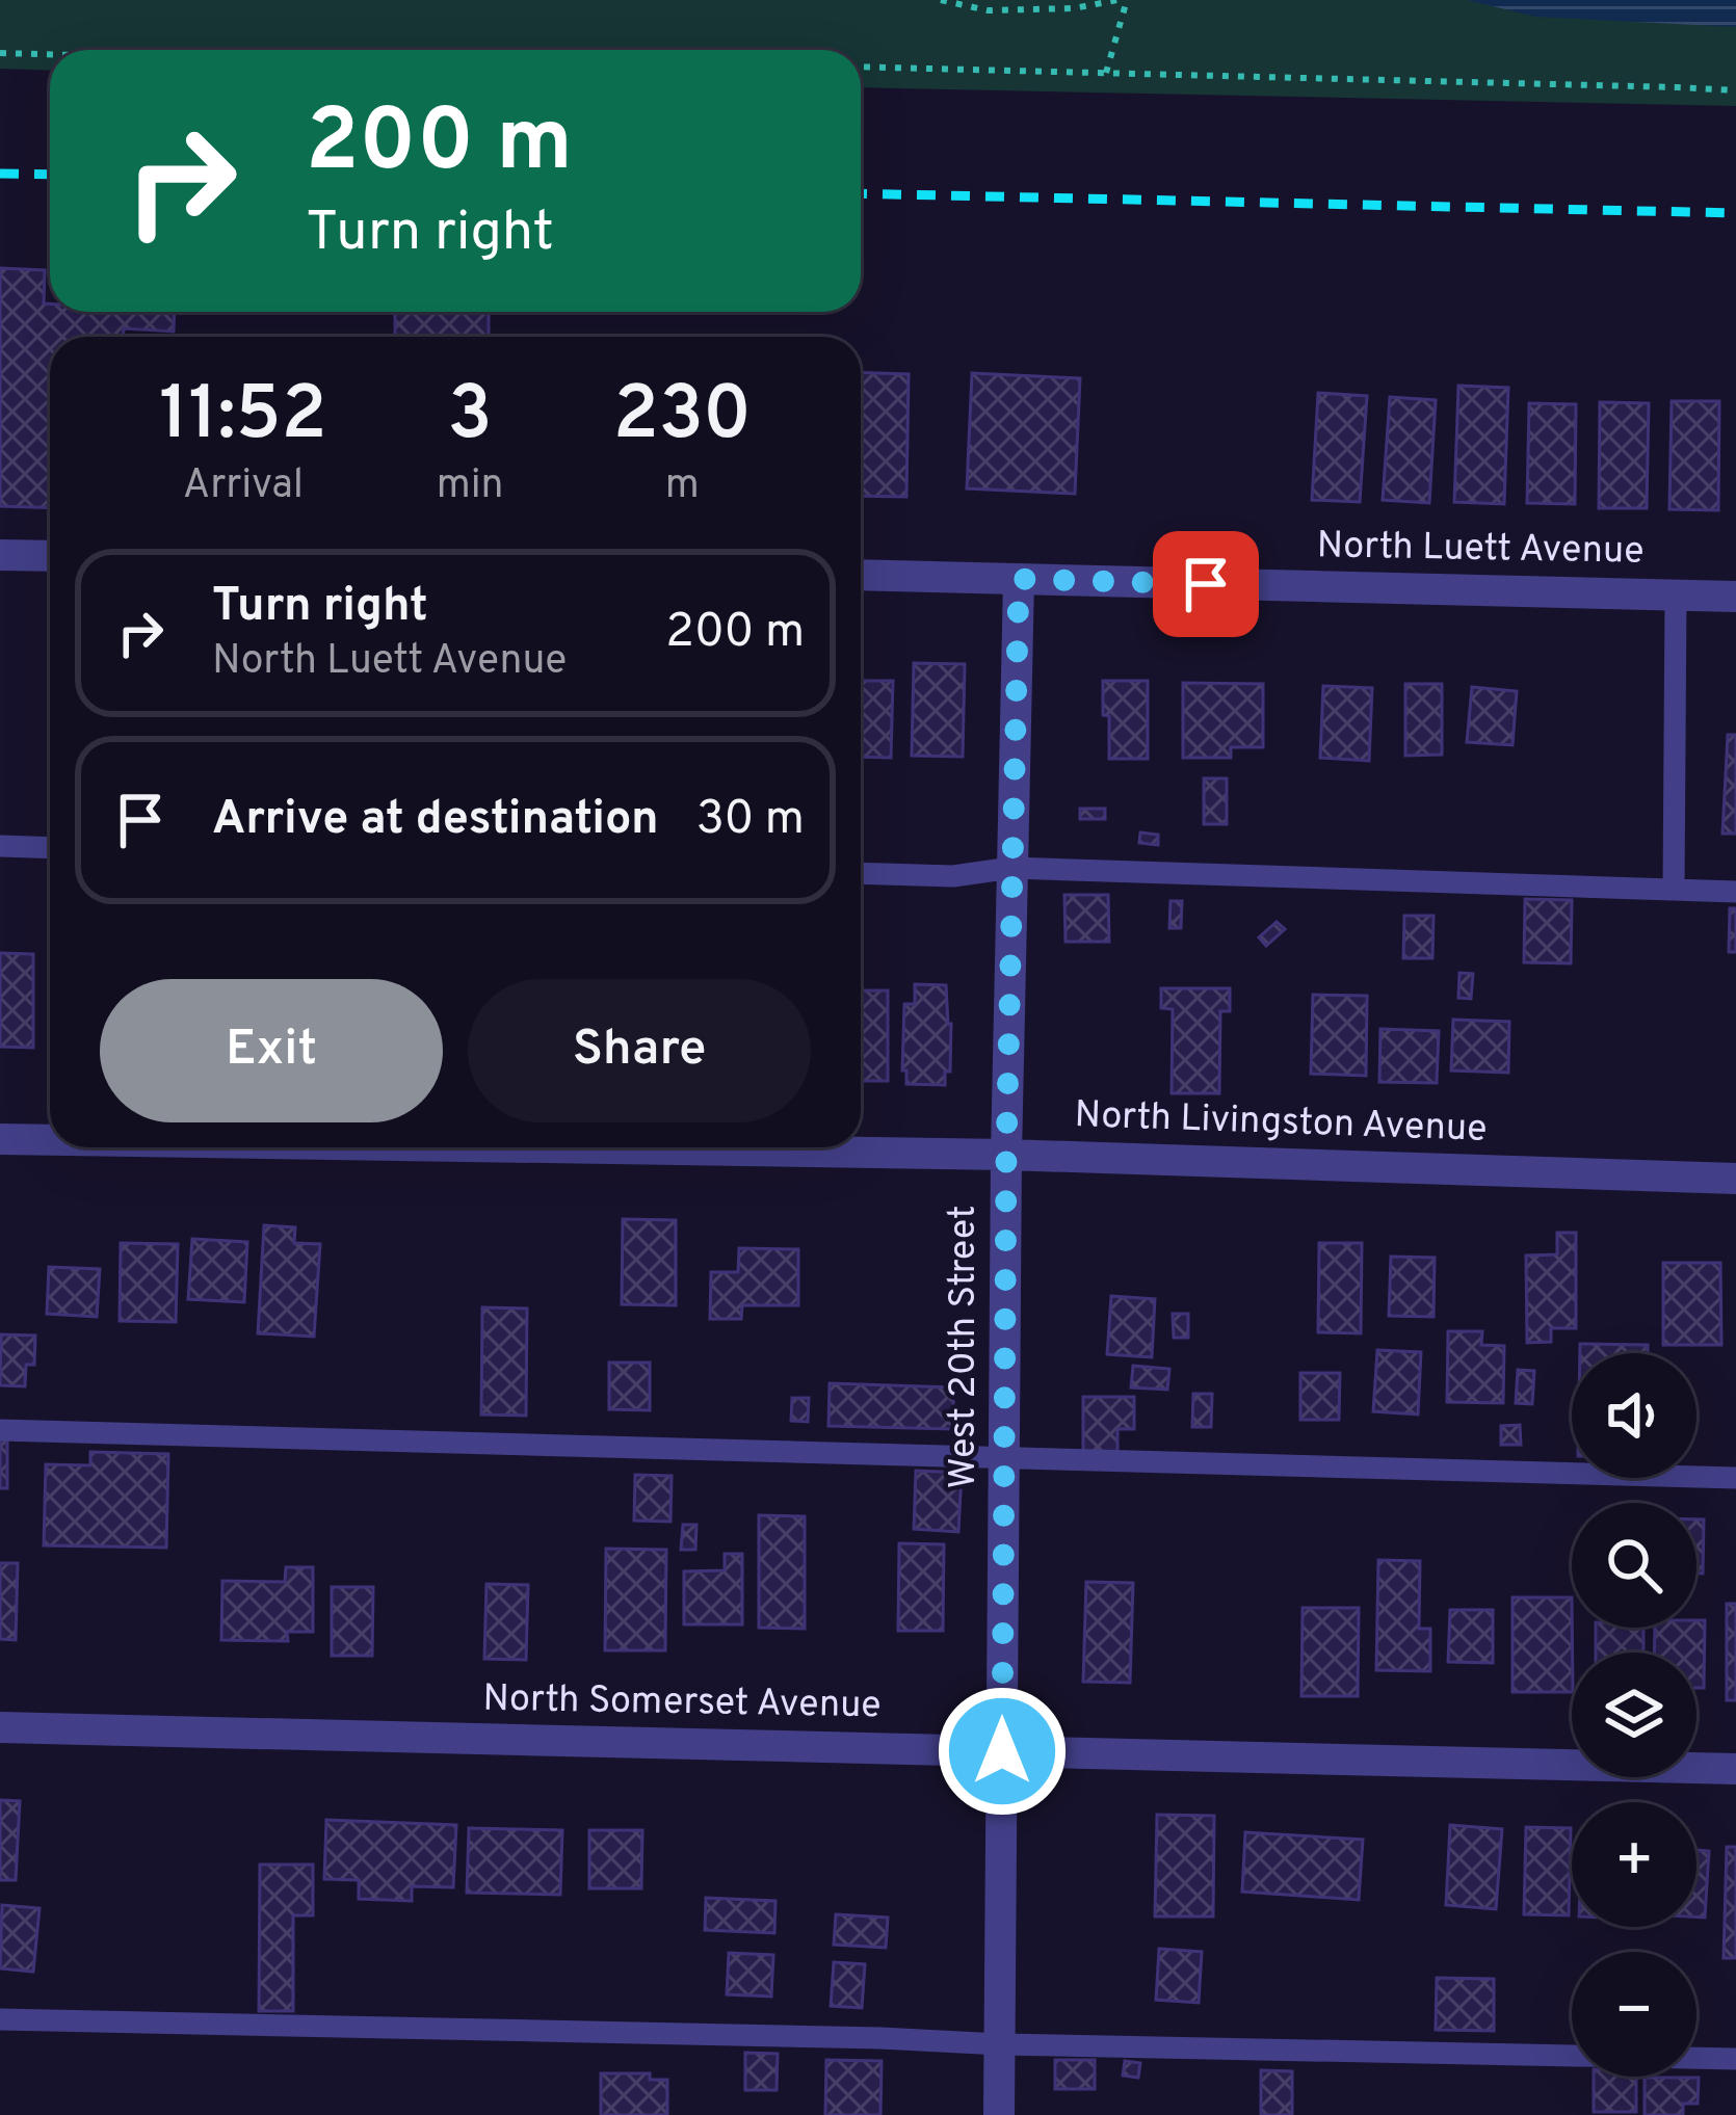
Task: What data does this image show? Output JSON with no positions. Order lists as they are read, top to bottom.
{
  "streets": {
    "street": [
      "North Luett Avenue",
      "North Livingston Avenue",
      "West 20th Street",
      "North Somerset Avenue"
    ]
  },
  "crossings": [
    ["North Luett Avenue", "West 20th Street"],
    ["North Livingston Avenue", "West 20th Street"],
    ["West 20th Street", "North Somerset Avenue"]
  ],
  "page": {
    "turn": ["200 m", "Turn right"],
    "eta": [
      "11:52",
      "Arrival",
      "3",
      "min",
      "230",
      "m"
    ],
    "list": [
      {
        "name": "Turn right",
        "note": "North Luett Avenue",
        "value": "200 m"
      },
      {
        "name": "Arrive at destination",
        "value": "30 m"
      }
    ],
    "buttons": ["Exit", "Share"],
    "map_buttons": ["+", "−"]
  }
}
